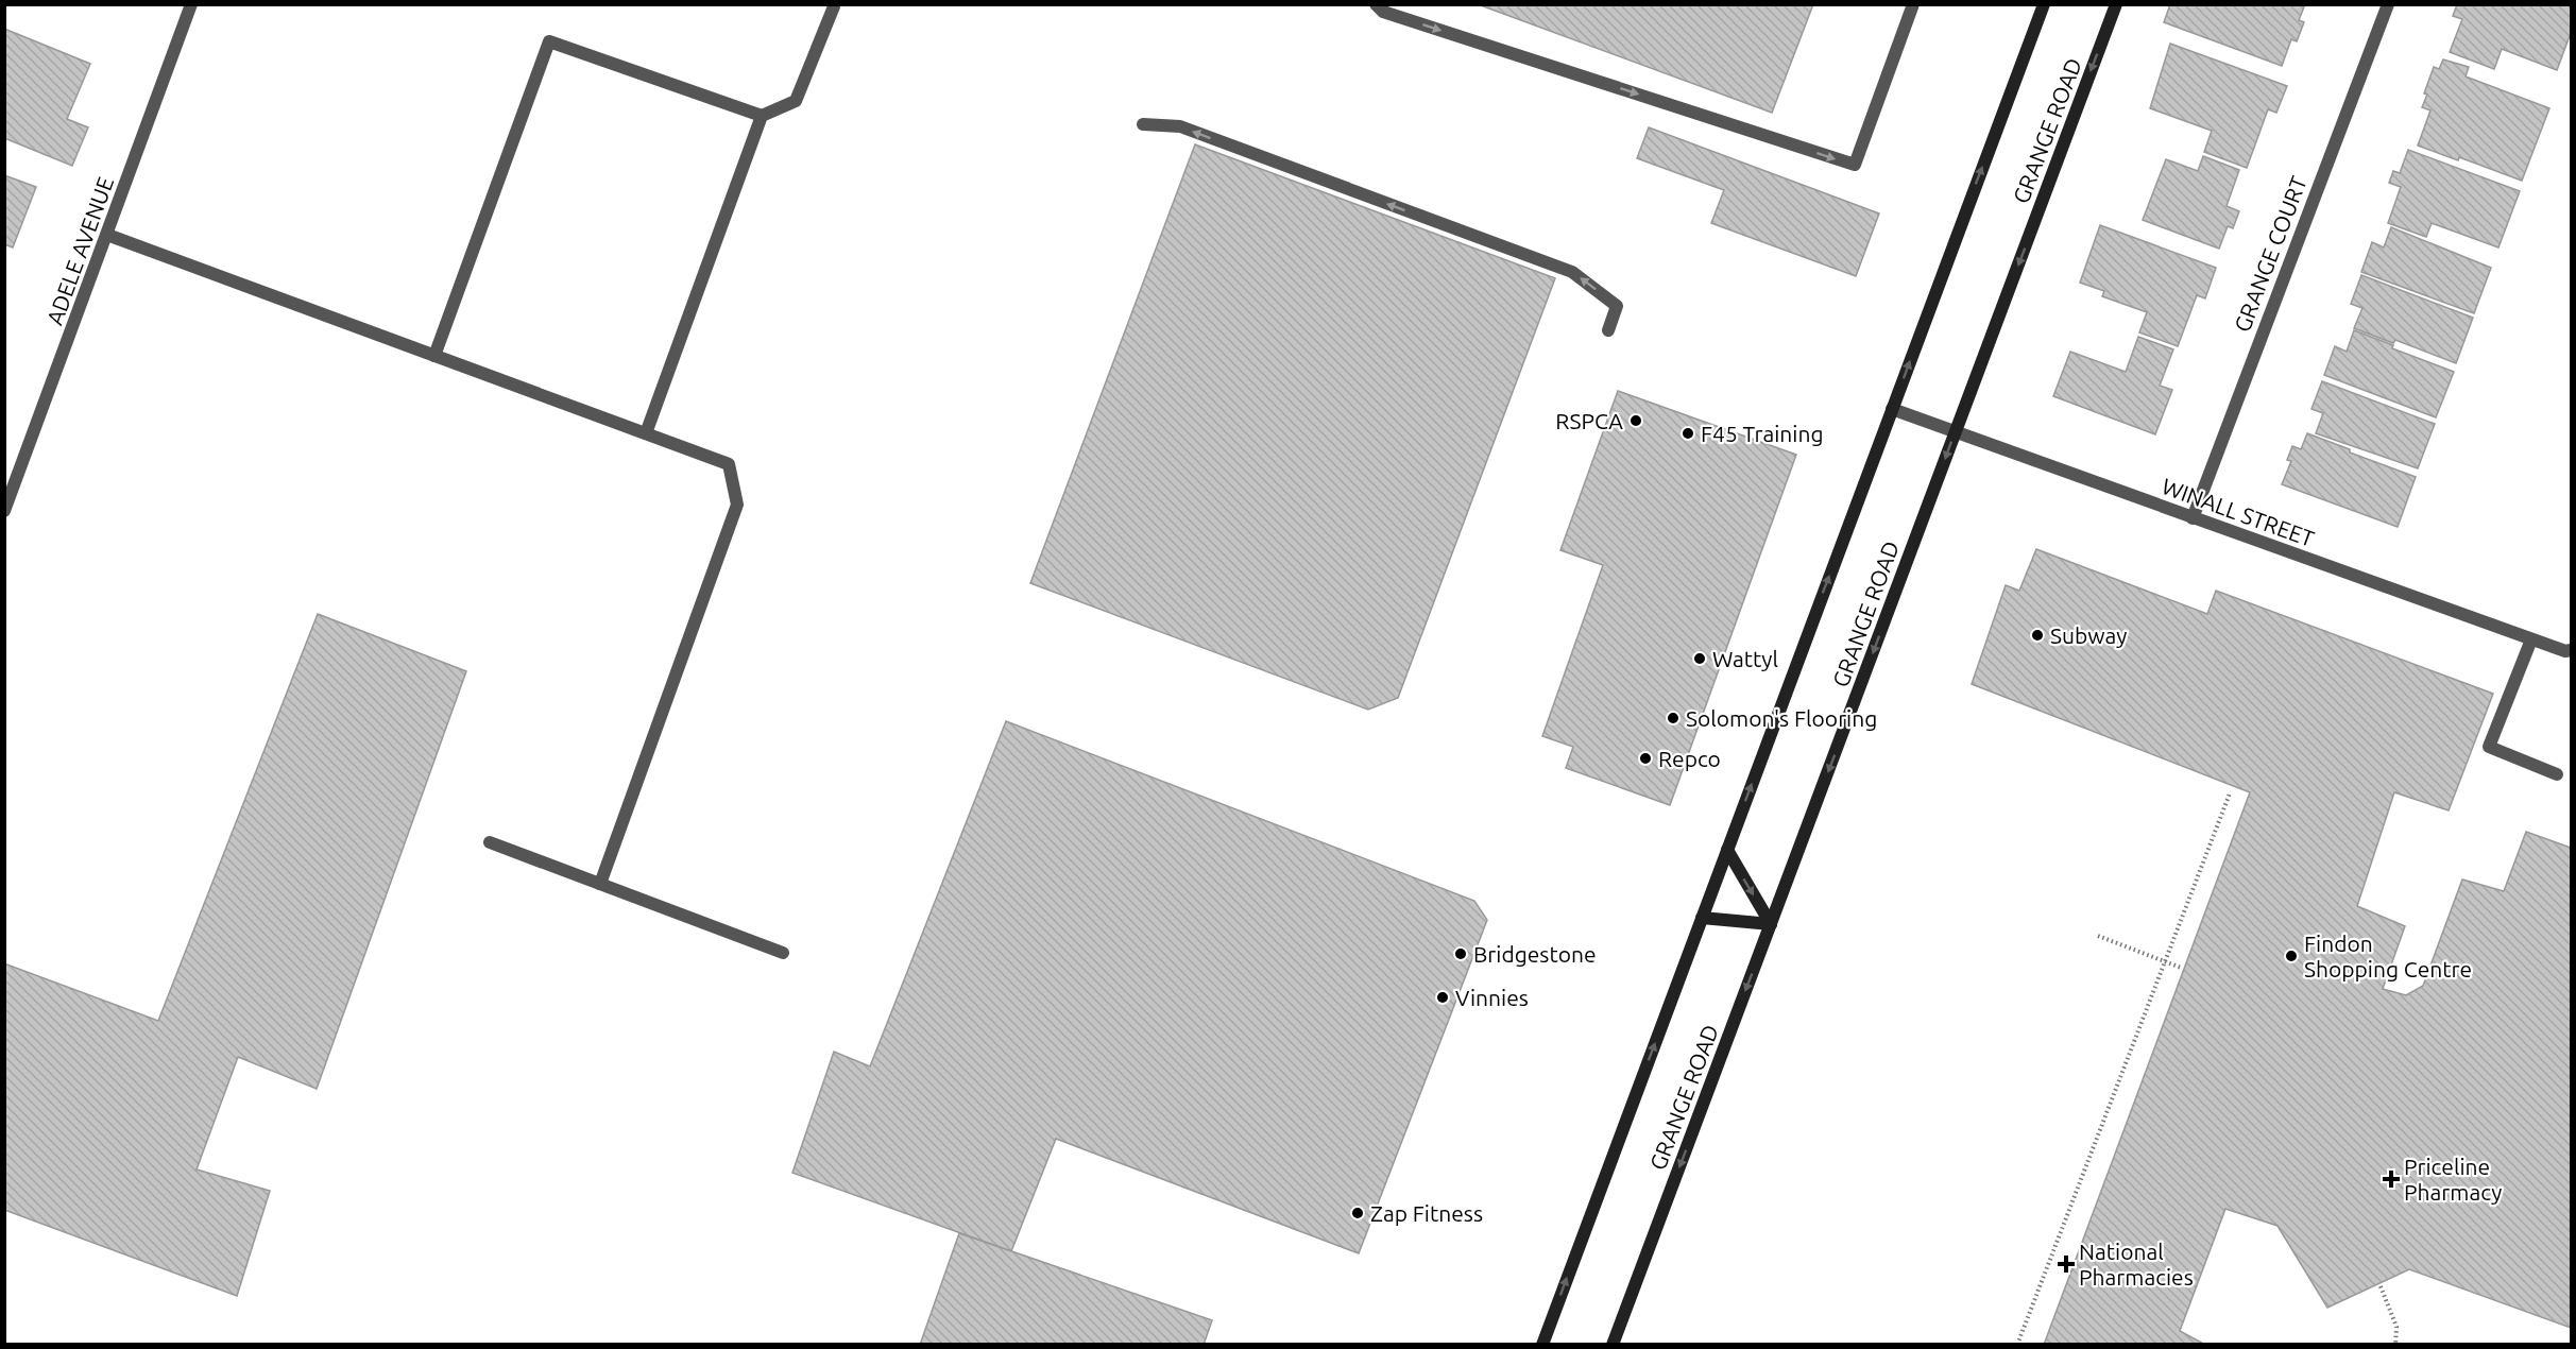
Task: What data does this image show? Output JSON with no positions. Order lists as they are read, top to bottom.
{
  "streets": {
    "main road": ["GRANGE ROAD"],
    "street": ["ADELE AVENUE", "GRANGE COURT", "WINALL STREET"]
  },
  "crossings": [
    ["GRANGE ROAD", "WINALL STREET"],
    ["GRANGE COURT", "WINALL STREET"]
  ],
  "places": {
    "other": [
      "RSPCA",
      "F45 Training",
      "Subway",
      "Wattyl",
      "Solomon's Flooring",
      "Repco",
      "Bridgestone",
      "Findon Shopping Centre",
      "Vinnies",
      "Zap Fitness"
    ],
    "health": ["Priceline Pharmacy", "National Pharmacies"]
  }
}
